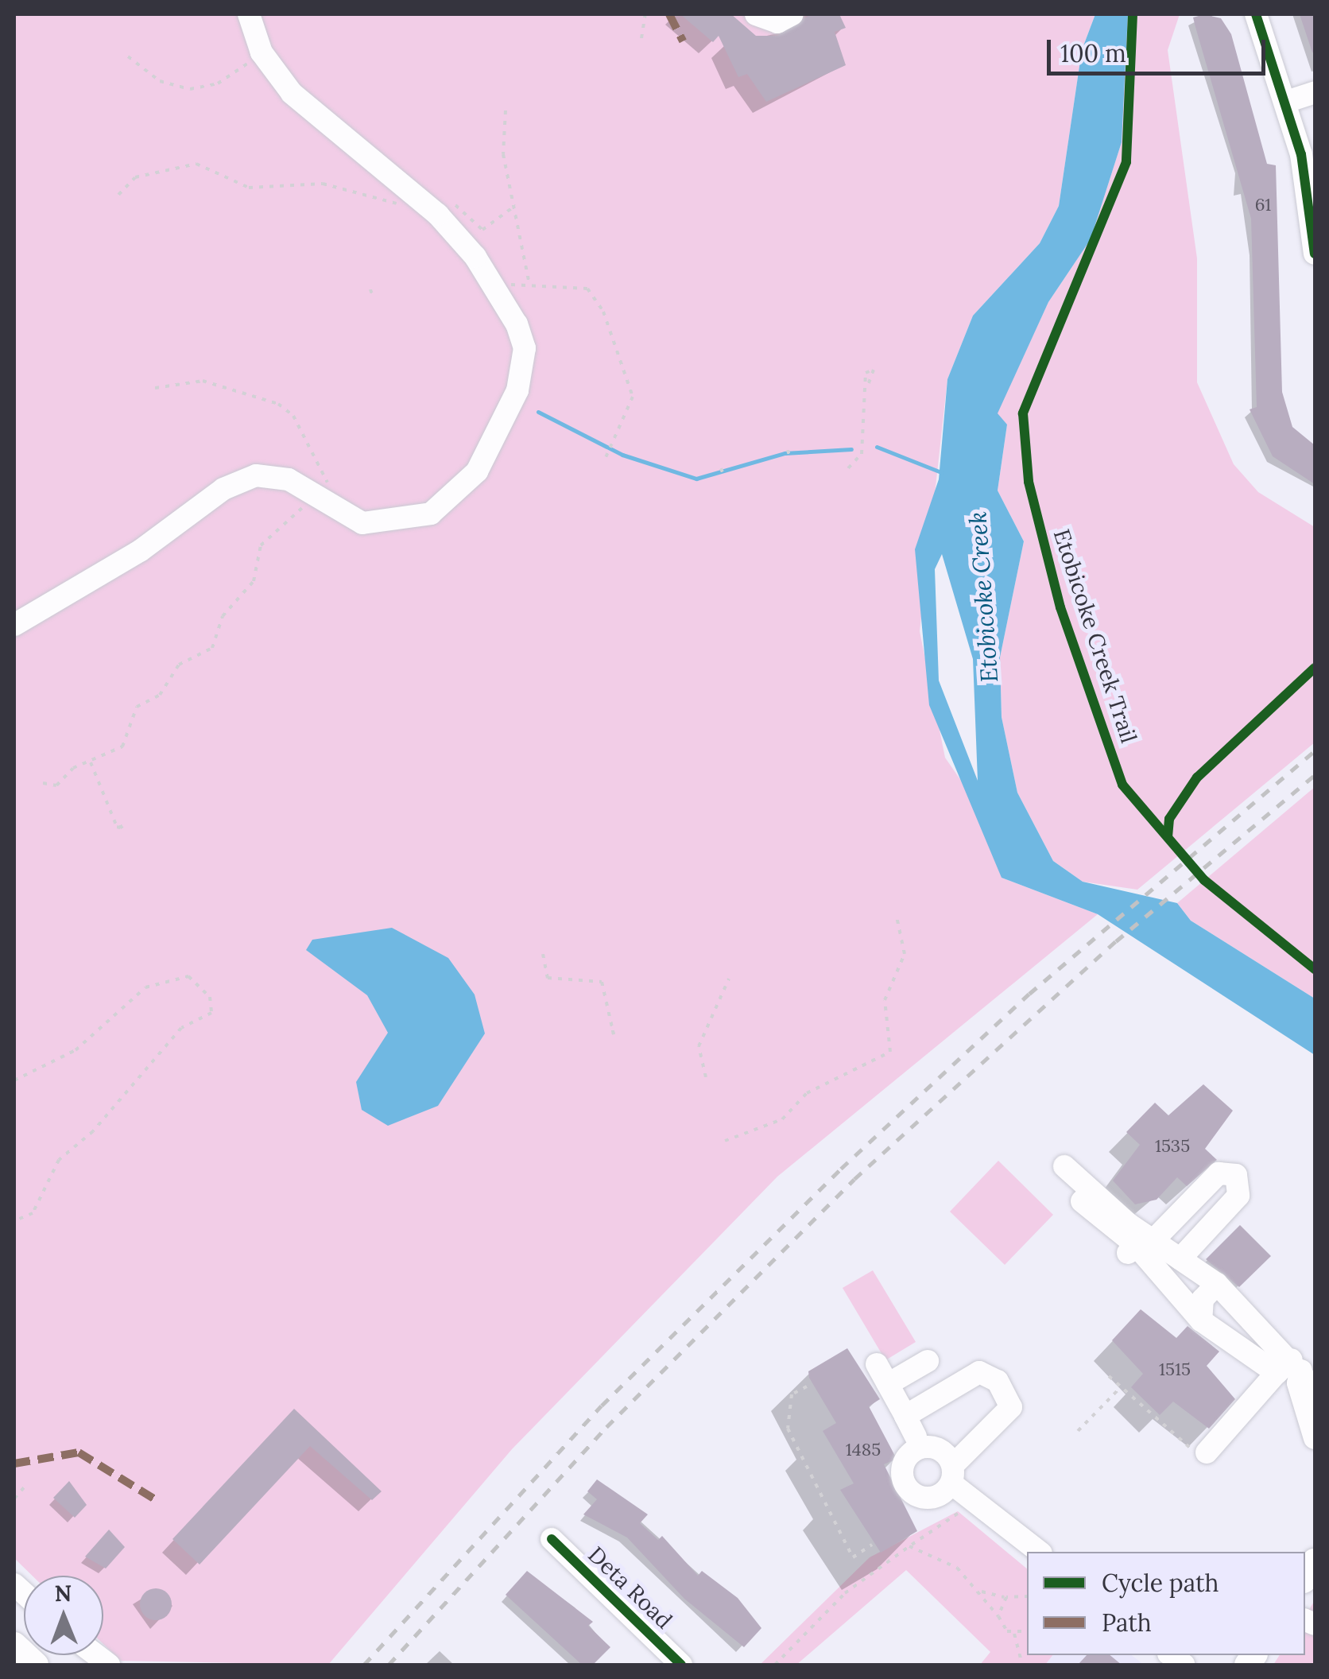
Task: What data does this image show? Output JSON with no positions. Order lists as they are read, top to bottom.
{
  "streets": {
    "street": ["Deta Road"],
    "cycle path": ["Etobicoke Creek Trail"]
  },
  "water": ["Etobicoke Creek"],
  "house_numbers": [
    "61",
    "1535",
    "1515",
    "1485"
  ],
  "legend": ["Cycle path", "Path"],
  "scale_bar": "100 m",
  "north": "top"
}
